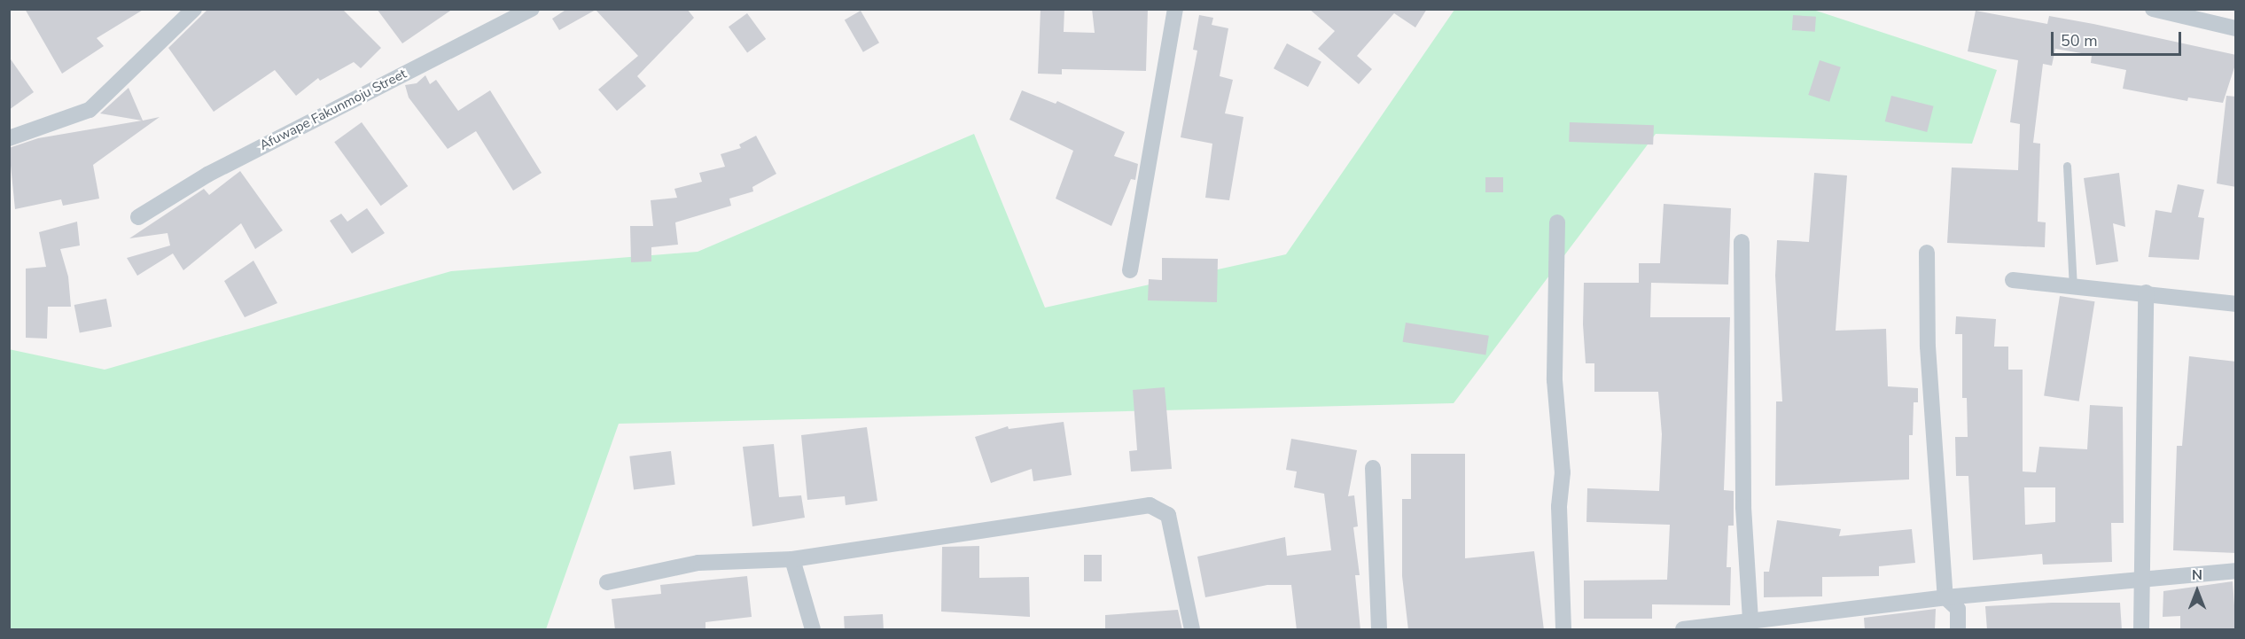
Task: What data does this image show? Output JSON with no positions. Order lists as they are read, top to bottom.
{
  "streets": {
    "street": ["Afuwape Fakunmoju Street"]
  },
  "scale_bar": "50 m",
  "north": "top"
}
